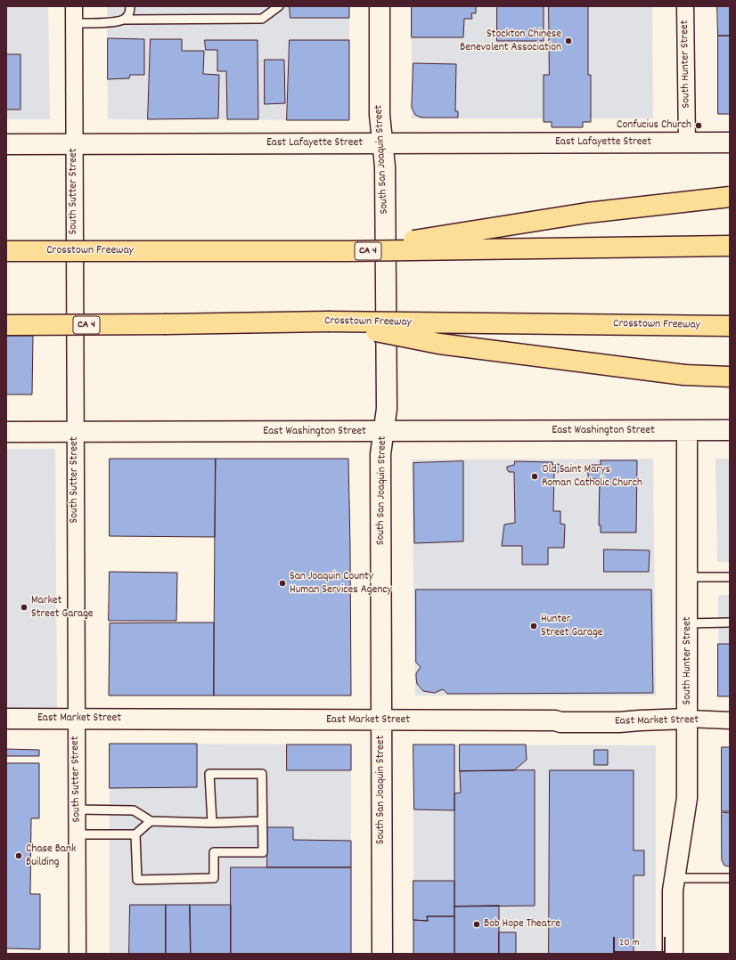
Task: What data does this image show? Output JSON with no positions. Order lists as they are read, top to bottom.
{
  "streets": {
    "highway": ["Crosstown Freeway", "CA 4"],
    "street": [
      "South Hunter Street",
      "East Lafayette Street",
      "South San Joaquin Street",
      "South Sutter Street",
      "East Washington Street",
      "East Market Street"
    ]
  },
  "crossings": [
    ["South Hunter Street", "East Lafayette Street"],
    ["South Hunter Street", "East Washington Street"],
    ["South Hunter Street", "East Market Street"],
    ["East Lafayette Street", "South San Joaquin Street"],
    ["East Lafayette Street", "South Sutter Street"],
    ["South San Joaquin Street", "East Washington Street"],
    ["South San Joaquin Street", "East Market Street"],
    ["South Sutter Street", "East Washington Street"],
    ["South Sutter Street", "East Market Street"]
  ],
  "places": [
    "Stockton Chinese Benevolent Association",
    "Confucius Church",
    "Old Saint Marys Roman Catholic Church",
    "San Joaquin County Human Services Agency",
    "Market Street Garage",
    "Hunter Street Garage",
    "Chase Bank Building",
    "Bob Hope Theatre"
  ],
  "scale_bar": "20 m"
}
